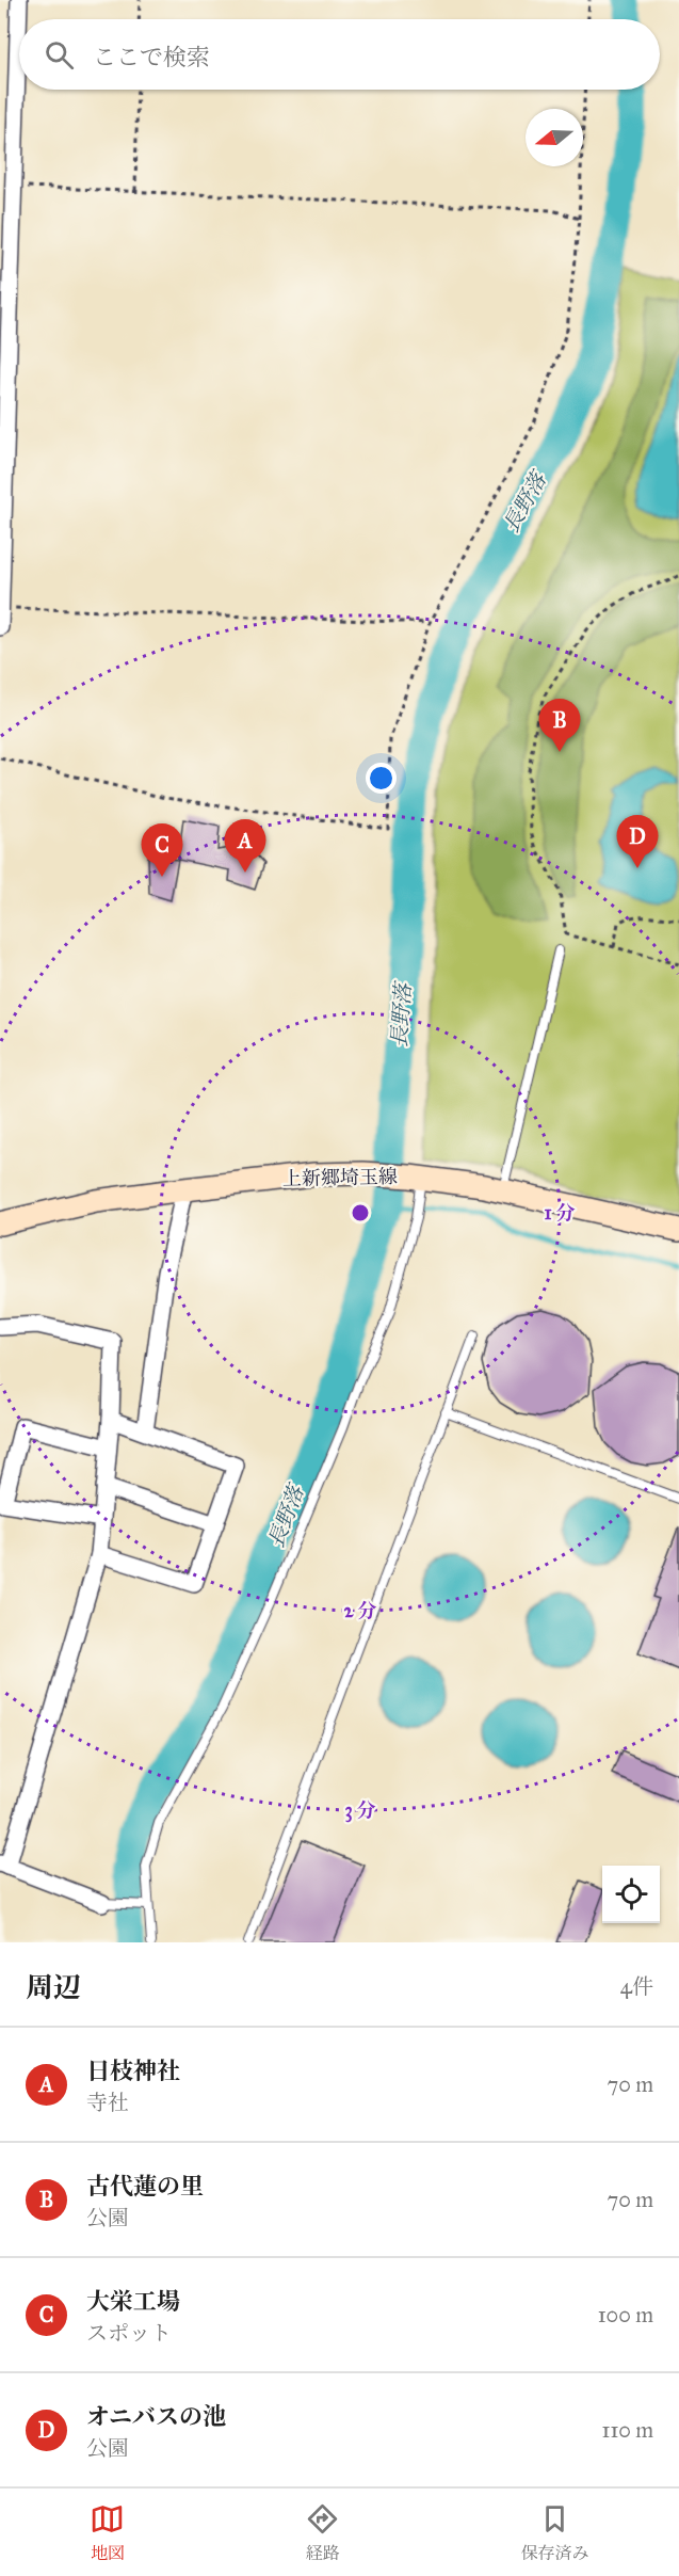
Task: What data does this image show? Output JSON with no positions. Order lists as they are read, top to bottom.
{
  "streets": {
    "main road": ["上新郷埼玉線"]
  },
  "water": ["長野落"],
  "north": "left",
  "page": {
    "search": "ここで検索",
    "pins": [
      "B",
      "D",
      "A",
      "C"
    ],
    "heading": ["周辺", "4件"],
    "list": [
      {
        "mark": "A",
        "name": "日枝神社",
        "note": "寺社",
        "value": "70 m"
      },
      {
        "mark": "B",
        "name": "古代蓮の里",
        "note": "公園",
        "value": "70 m"
      },
      {
        "mark": "C",
        "name": "大栄工場",
        "note": "スポット",
        "value": "100 m"
      },
      {
        "mark": "D",
        "name": "オニバスの池",
        "note": "公園",
        "value": "110 m"
      }
    ],
    "nav": ["地図", "経路", "保存済み"]
  },
  "rings": ["1 分", "2 分", "3 分"]
}
